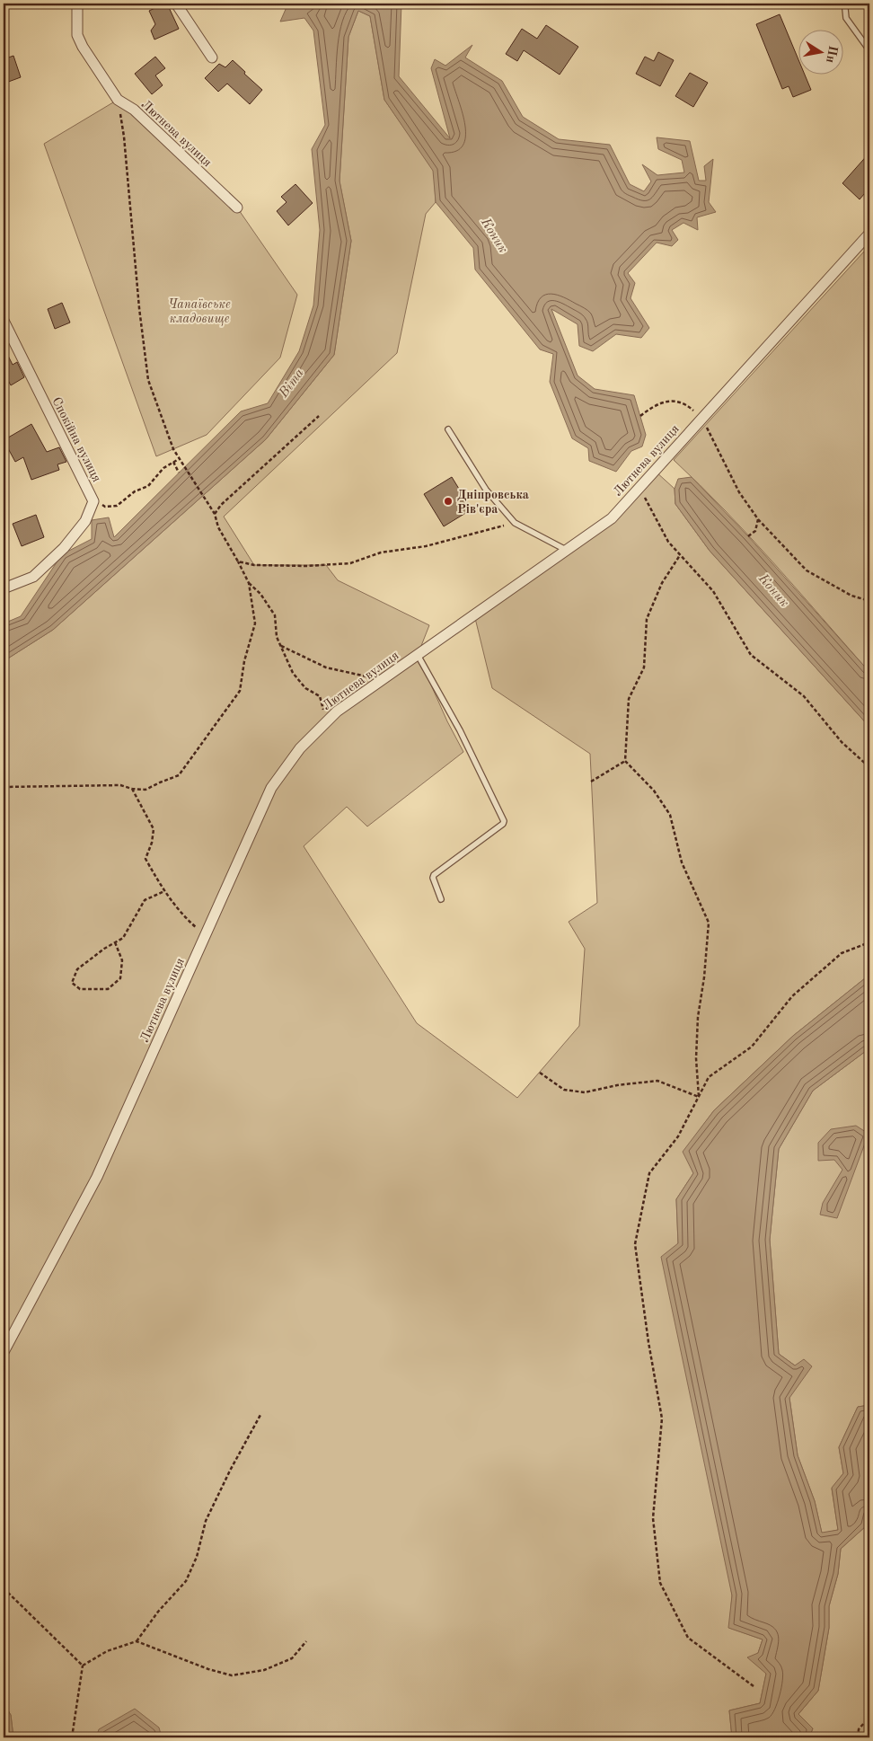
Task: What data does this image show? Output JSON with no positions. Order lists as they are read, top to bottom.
{
  "streets": {
    "street": ["Лютнева вулиця", "Спокійна вулиця"]
  },
  "water": ["Коник", "Віта"],
  "parks": ["Чапаївське кладовище"],
  "places": ["Дніпровська Рів'єра"],
  "north": "right"
}
